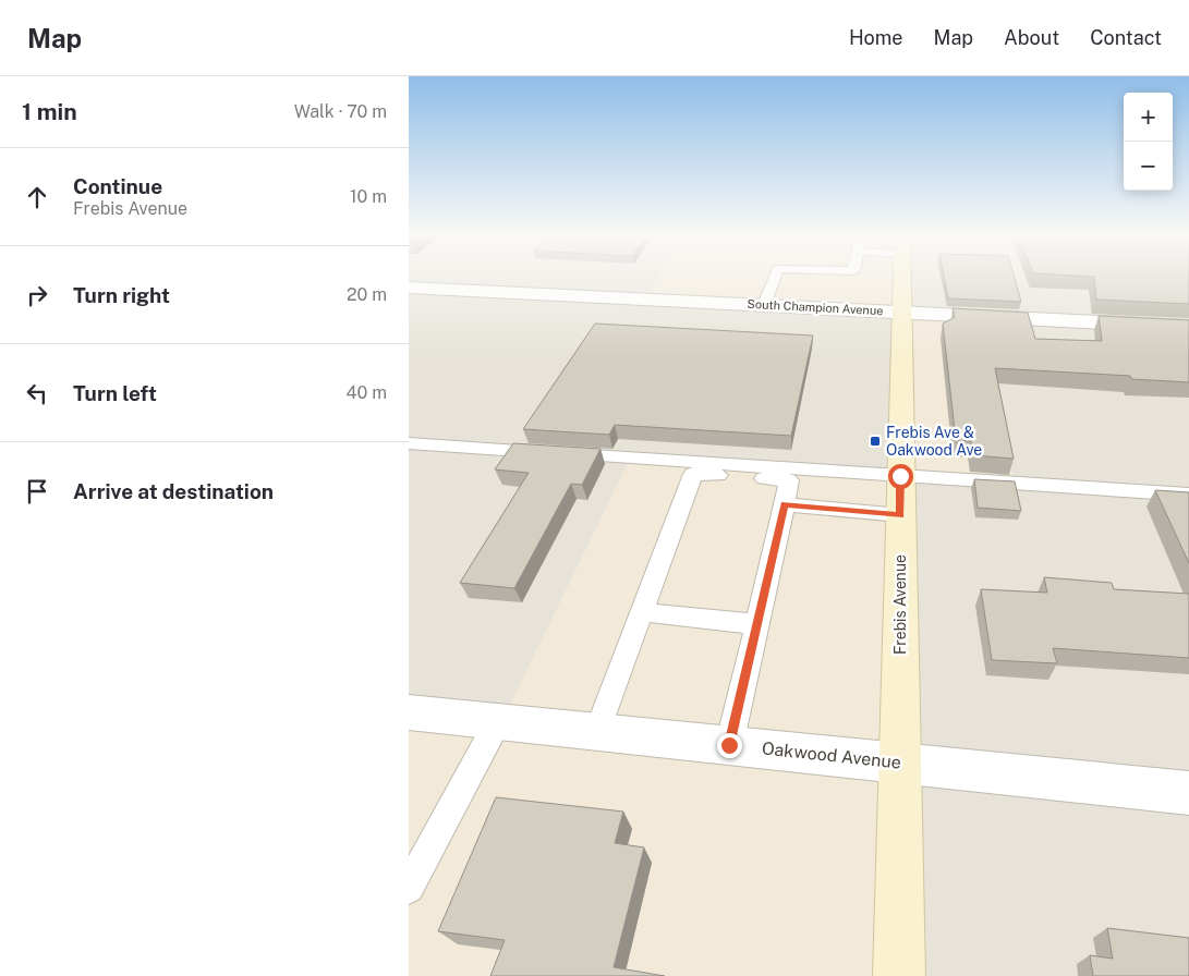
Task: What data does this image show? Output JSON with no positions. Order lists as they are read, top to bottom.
{
  "streets": {
    "main road": ["Frebis Avenue"],
    "street": ["South Champion Avenue", "Oakwood Avenue"]
  },
  "crossings": [
    ["South Champion Avenue", "Frebis Avenue"],
    ["Frebis Avenue", "Oakwood Avenue"]
  ],
  "places": {
    "transit": ["Frebis Ave & Oakwood Ave"]
  },
  "page": {
    "header": "Map",
    "nav": [
      "Home",
      "Map",
      "About",
      "Contact"
    ],
    "heading": ["1 min", "Walk · 70 m"],
    "map_buttons": ["+", "−"],
    "list": [
      ["Continue", "Frebis Avenue", "10 m"],
      ["Turn right", "20 m"],
      ["Turn left", "40 m"],
      "Arrive at destination"
    ]
  }
}
